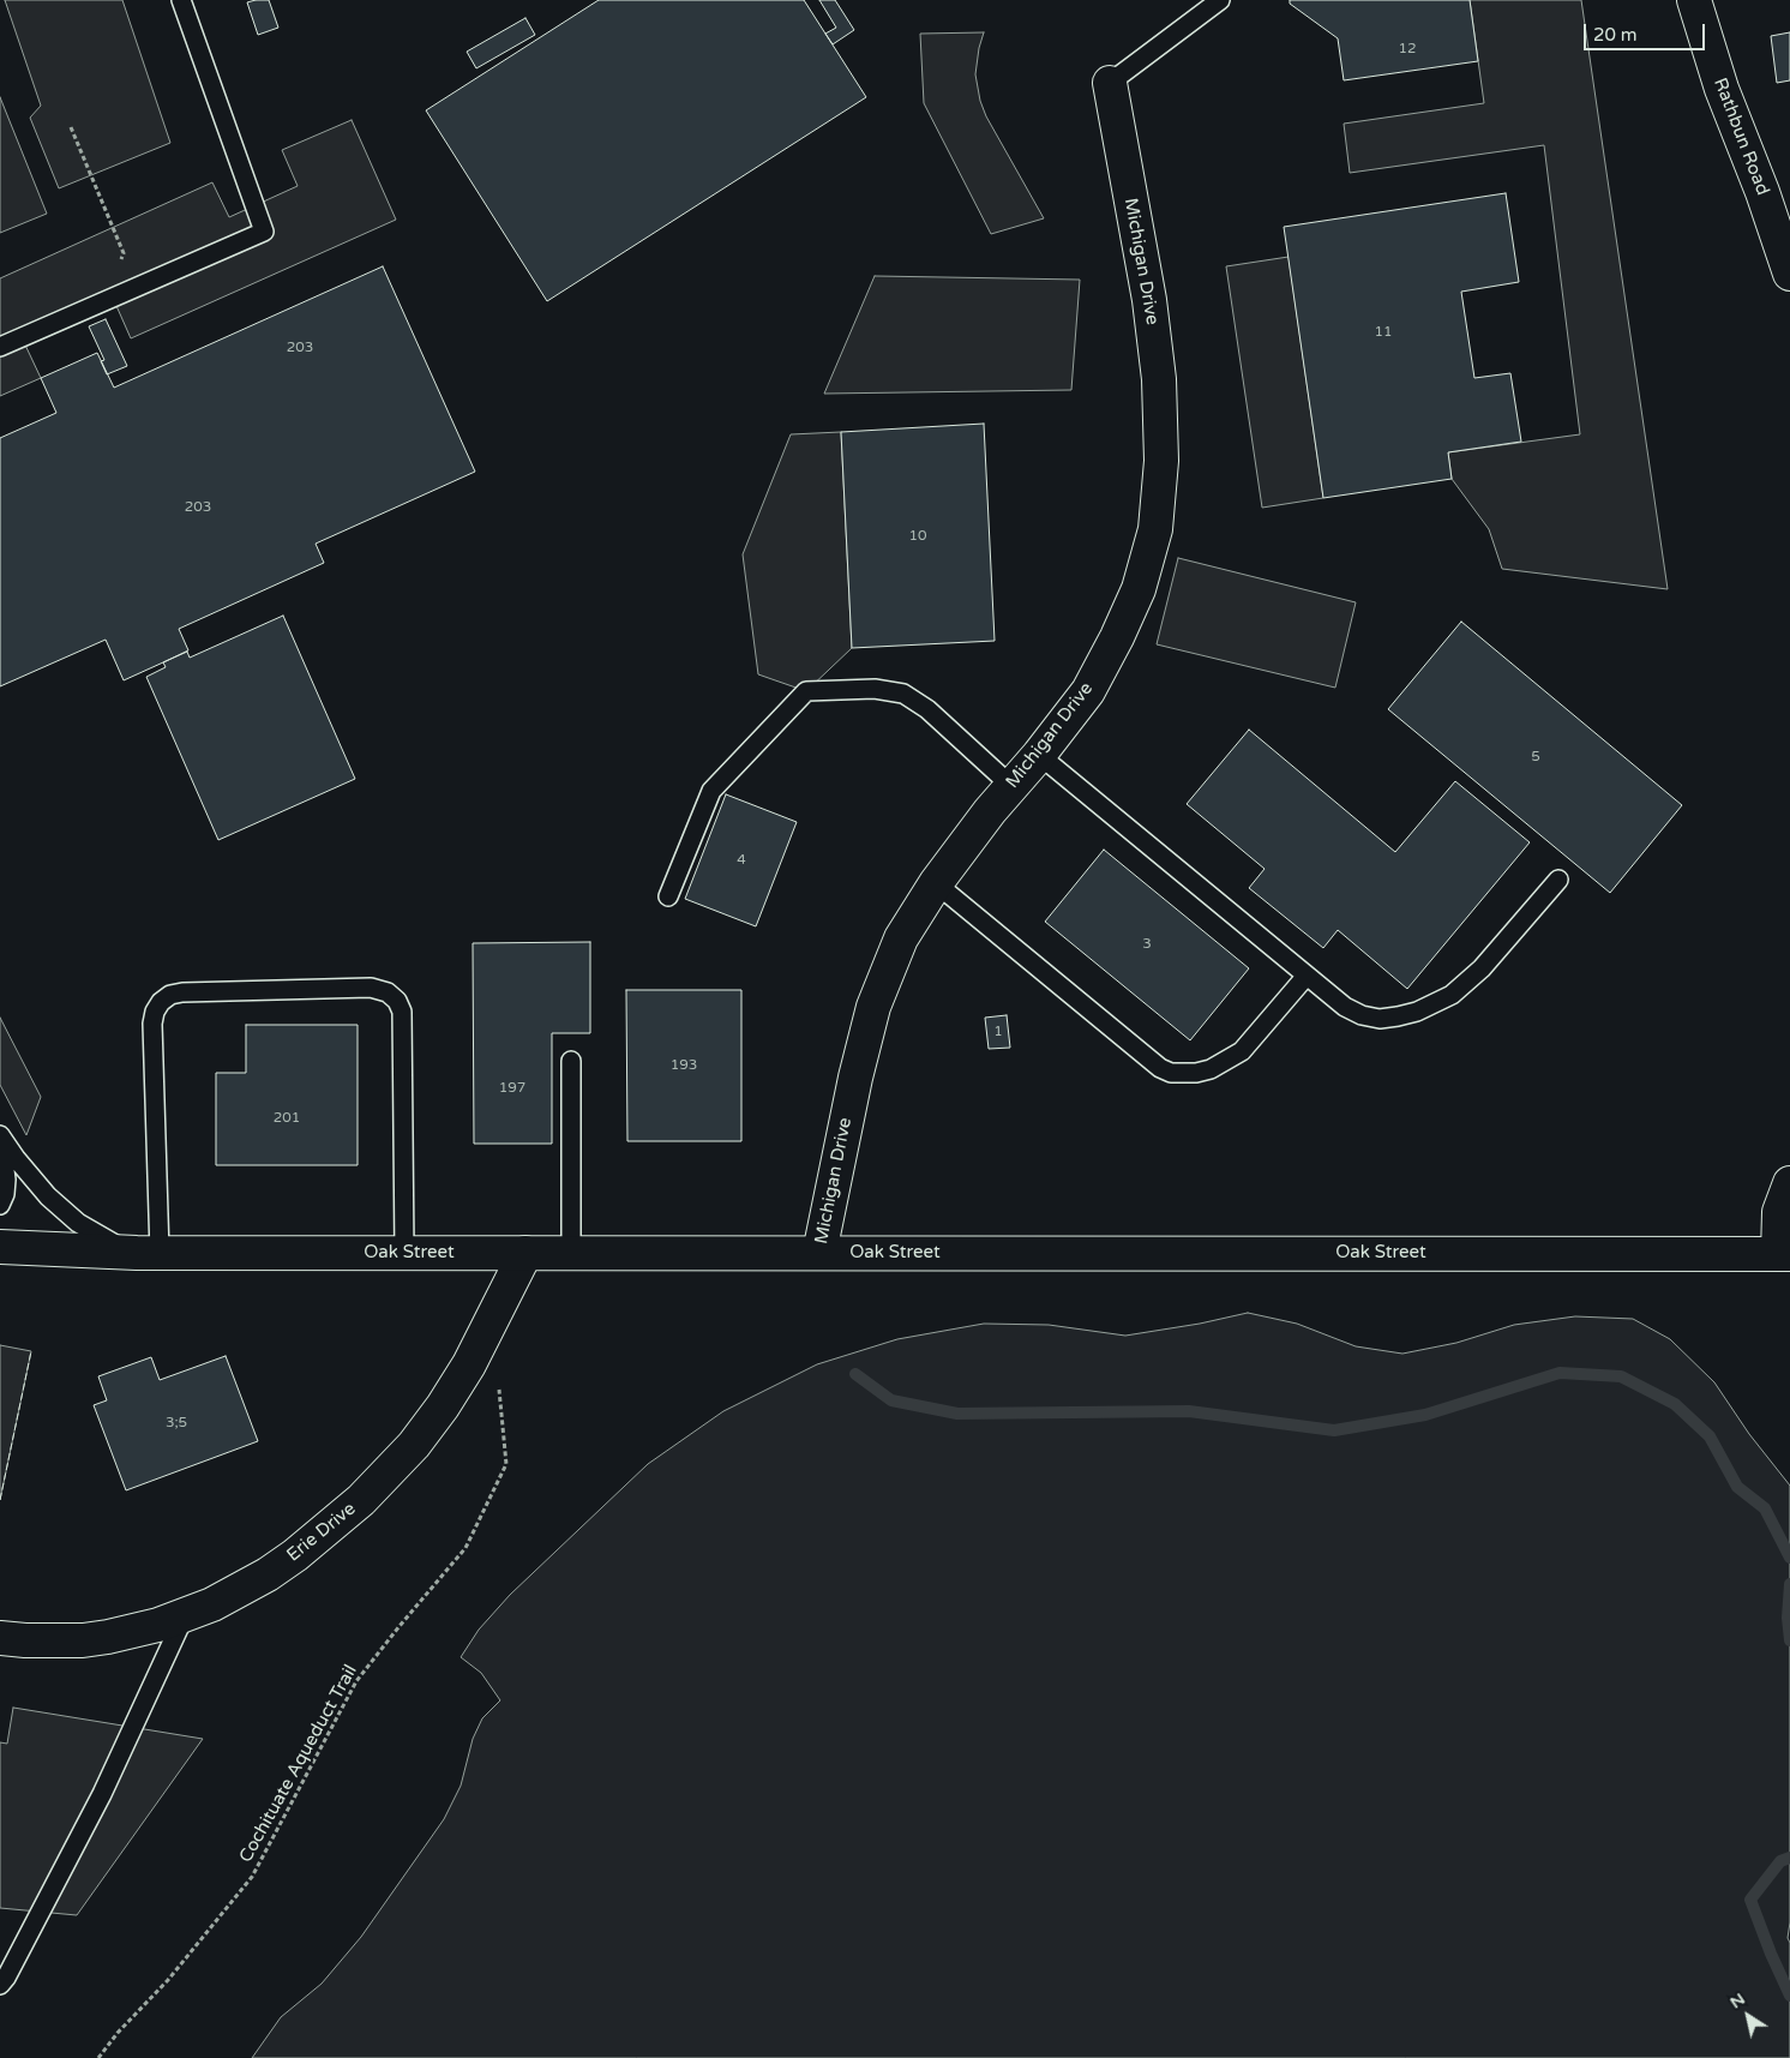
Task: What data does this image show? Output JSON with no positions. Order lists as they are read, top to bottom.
{
  "streets": {
    "street": [
      "Rathbun Road",
      "Michigan Drive",
      "Oak Street",
      "Erie Drive"
    ],
    "path": ["Cochituate Aqueduct Trail"]
  },
  "crossings": [
    ["Michigan Drive", "Oak Street"],
    ["Oak Street", "Erie Drive"]
  ],
  "house_numbers": [
    "12",
    "11",
    "203",
    "203",
    "10",
    "5",
    "4",
    "3",
    "1",
    "193",
    "197",
    "201",
    "3;5"
  ],
  "scale_bar": "20 m",
  "north": "top left"
}
